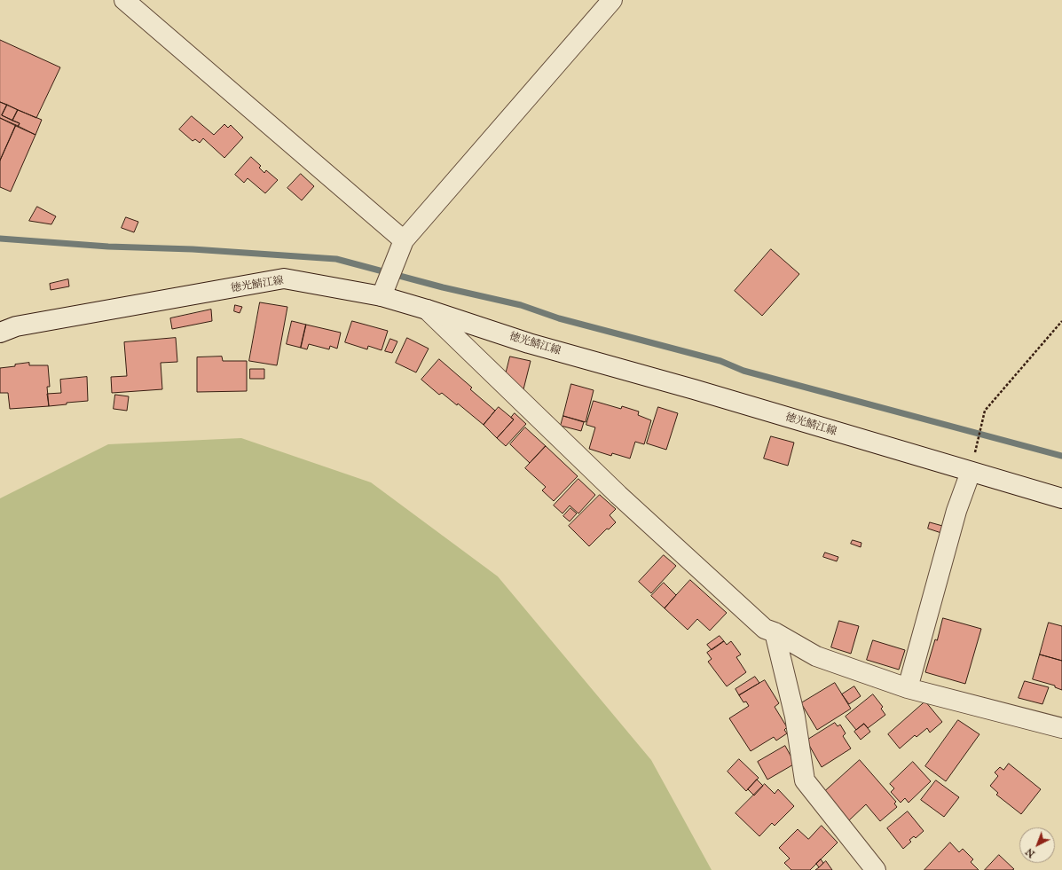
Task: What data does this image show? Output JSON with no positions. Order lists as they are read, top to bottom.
{
  "streets": {
    "street": ["徳光鯖江線"]
  },
  "north": "bottom left"
}
